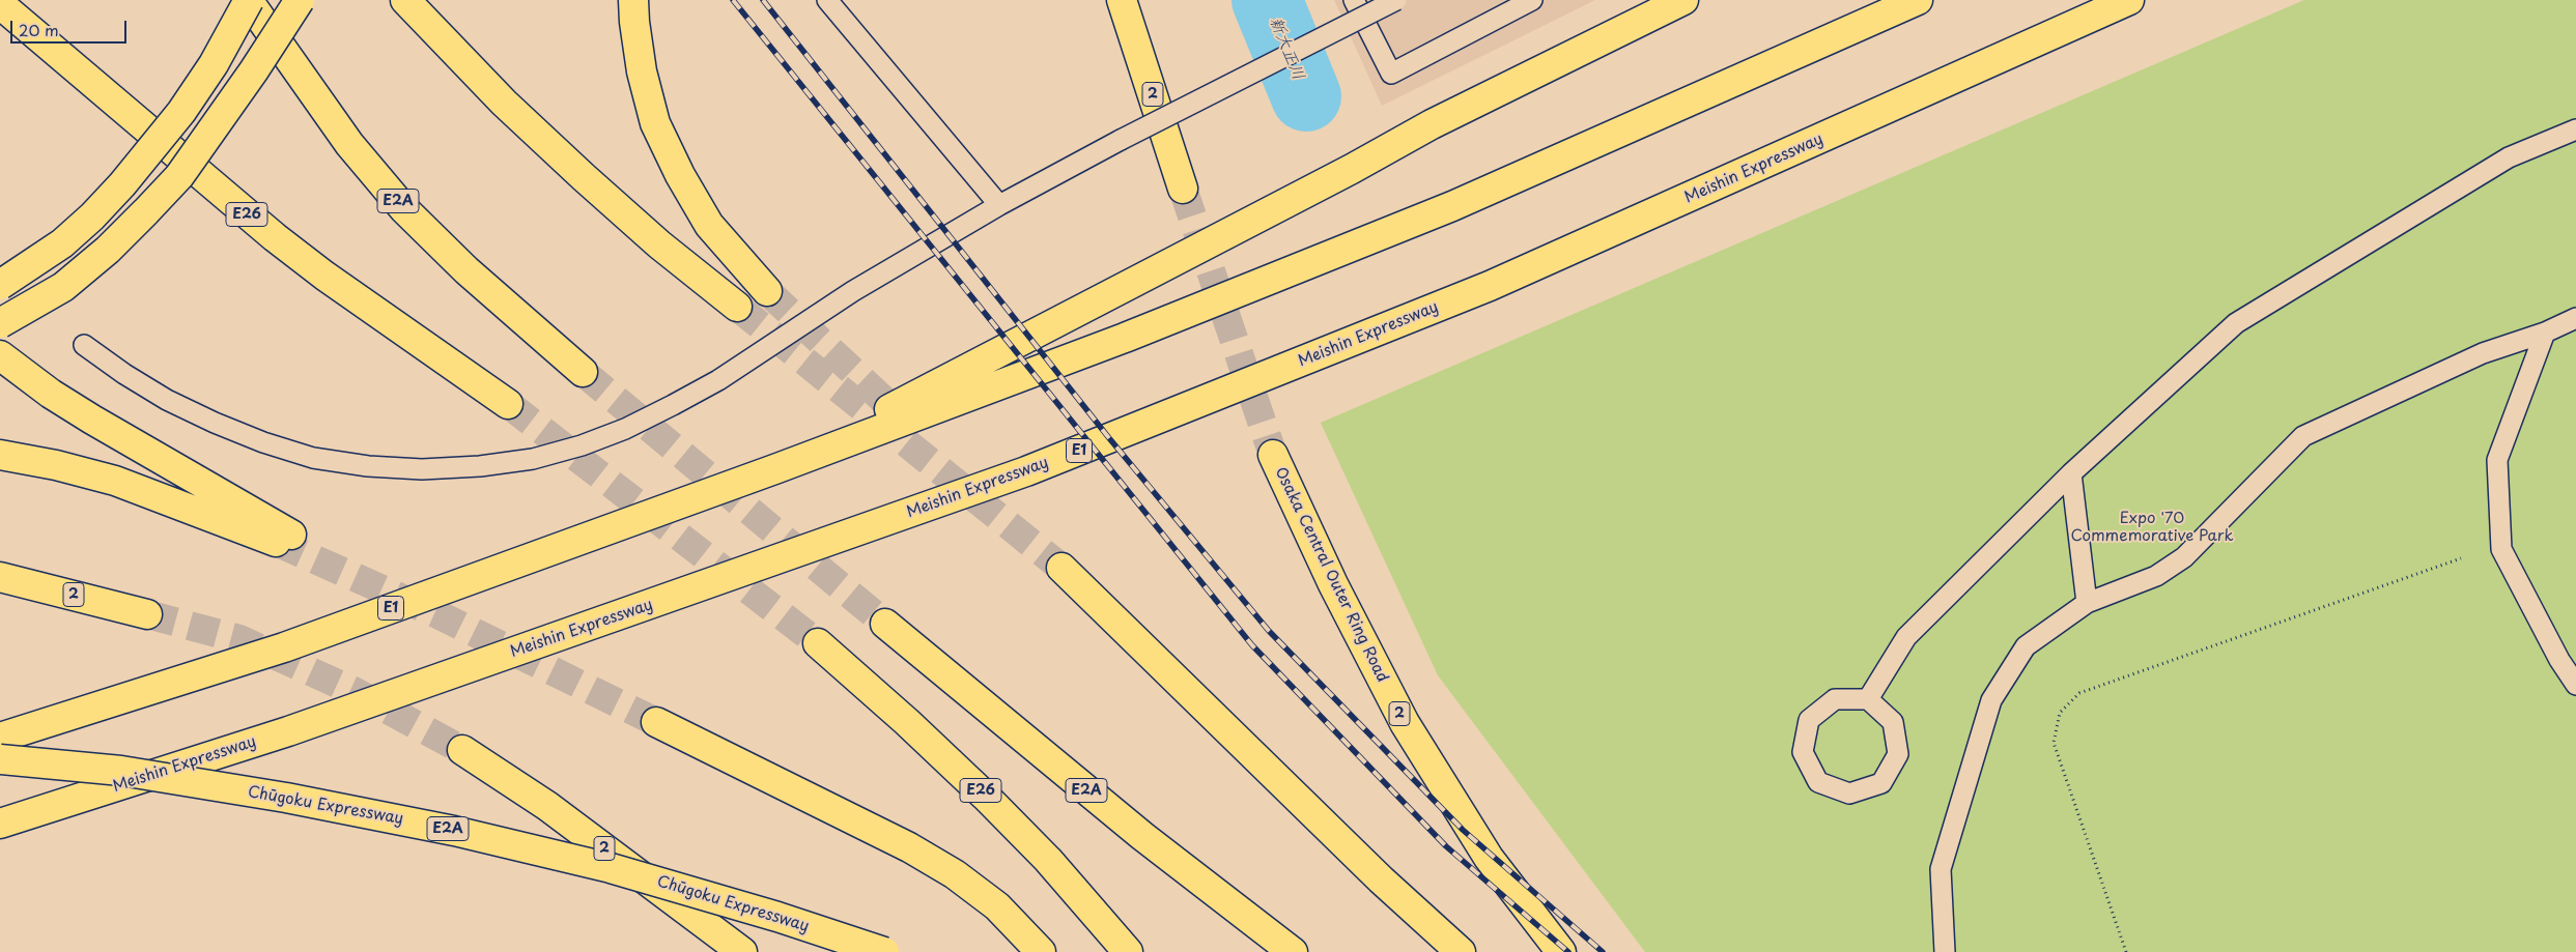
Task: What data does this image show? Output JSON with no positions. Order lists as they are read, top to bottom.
{
  "streets": {
    "main road": [
      "2",
      "Meishin Expressway",
      "E2A",
      "E26",
      "E1",
      "Osaka Central Outer Ring Road",
      "Chūgoku Expressway"
    ]
  },
  "water": ["新大正川"],
  "parks": ["Expo '70 Commemorative Park"],
  "scale_bar": "20 m"
}
